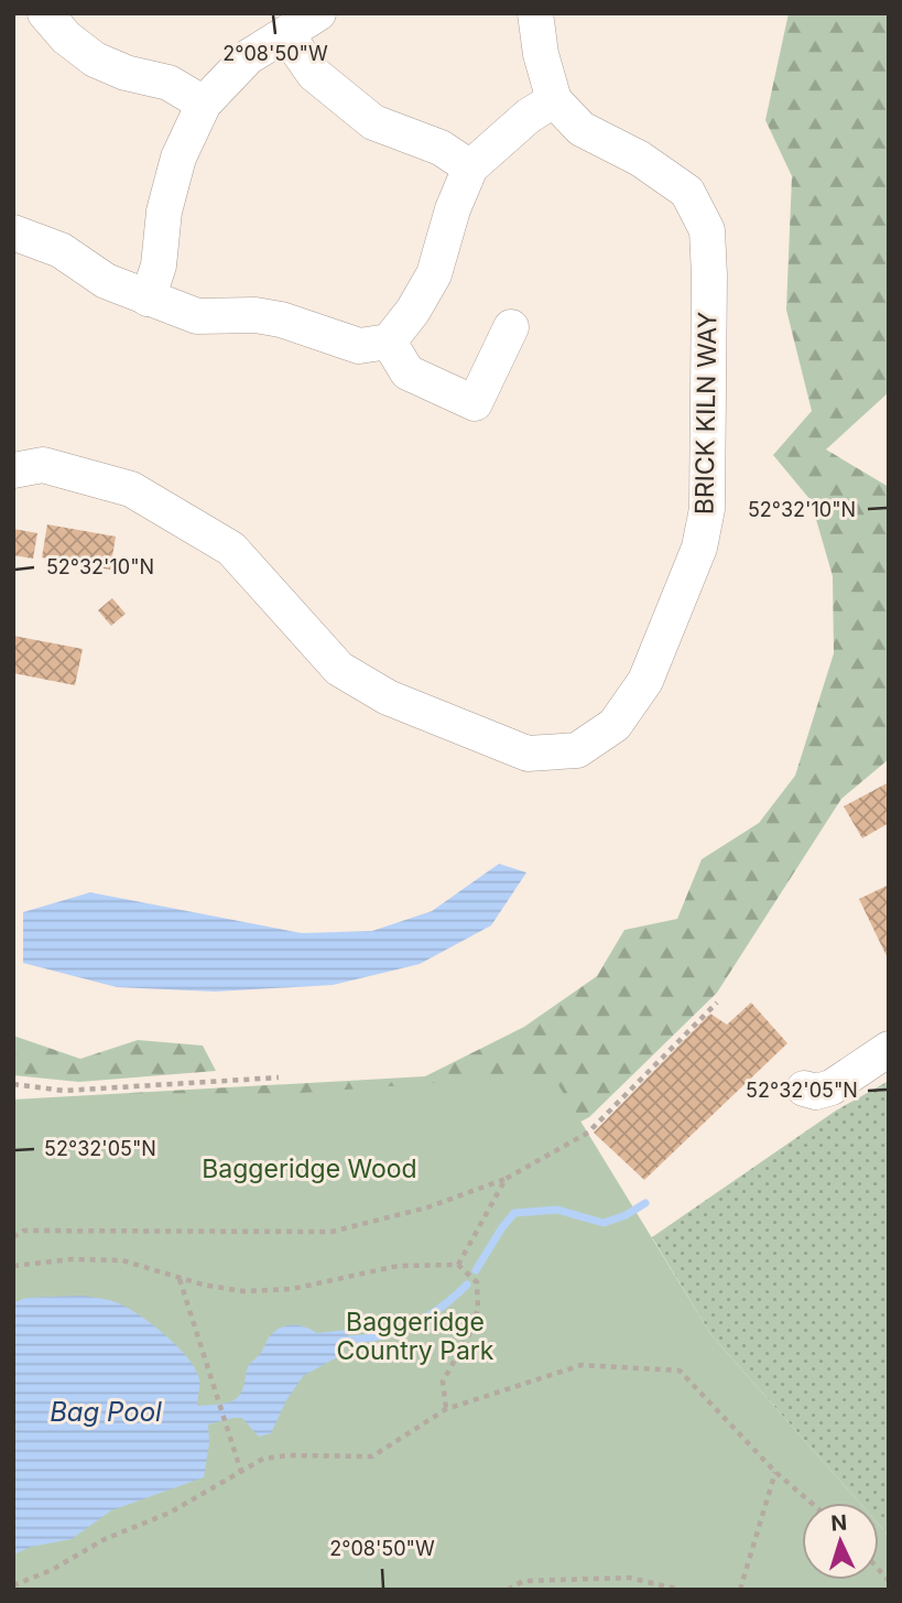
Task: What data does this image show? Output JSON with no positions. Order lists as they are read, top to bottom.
{
  "streets": {
    "street": ["BRICK KILN WAY"]
  },
  "water": ["Bag Pool"],
  "parks": ["Baggeridge Wood", "Baggeridge Country Park"],
  "north": "top",
  "coordinates": ["2°08'50\"W", "52°32'10\"N", "52°32'05\"N"]
}
